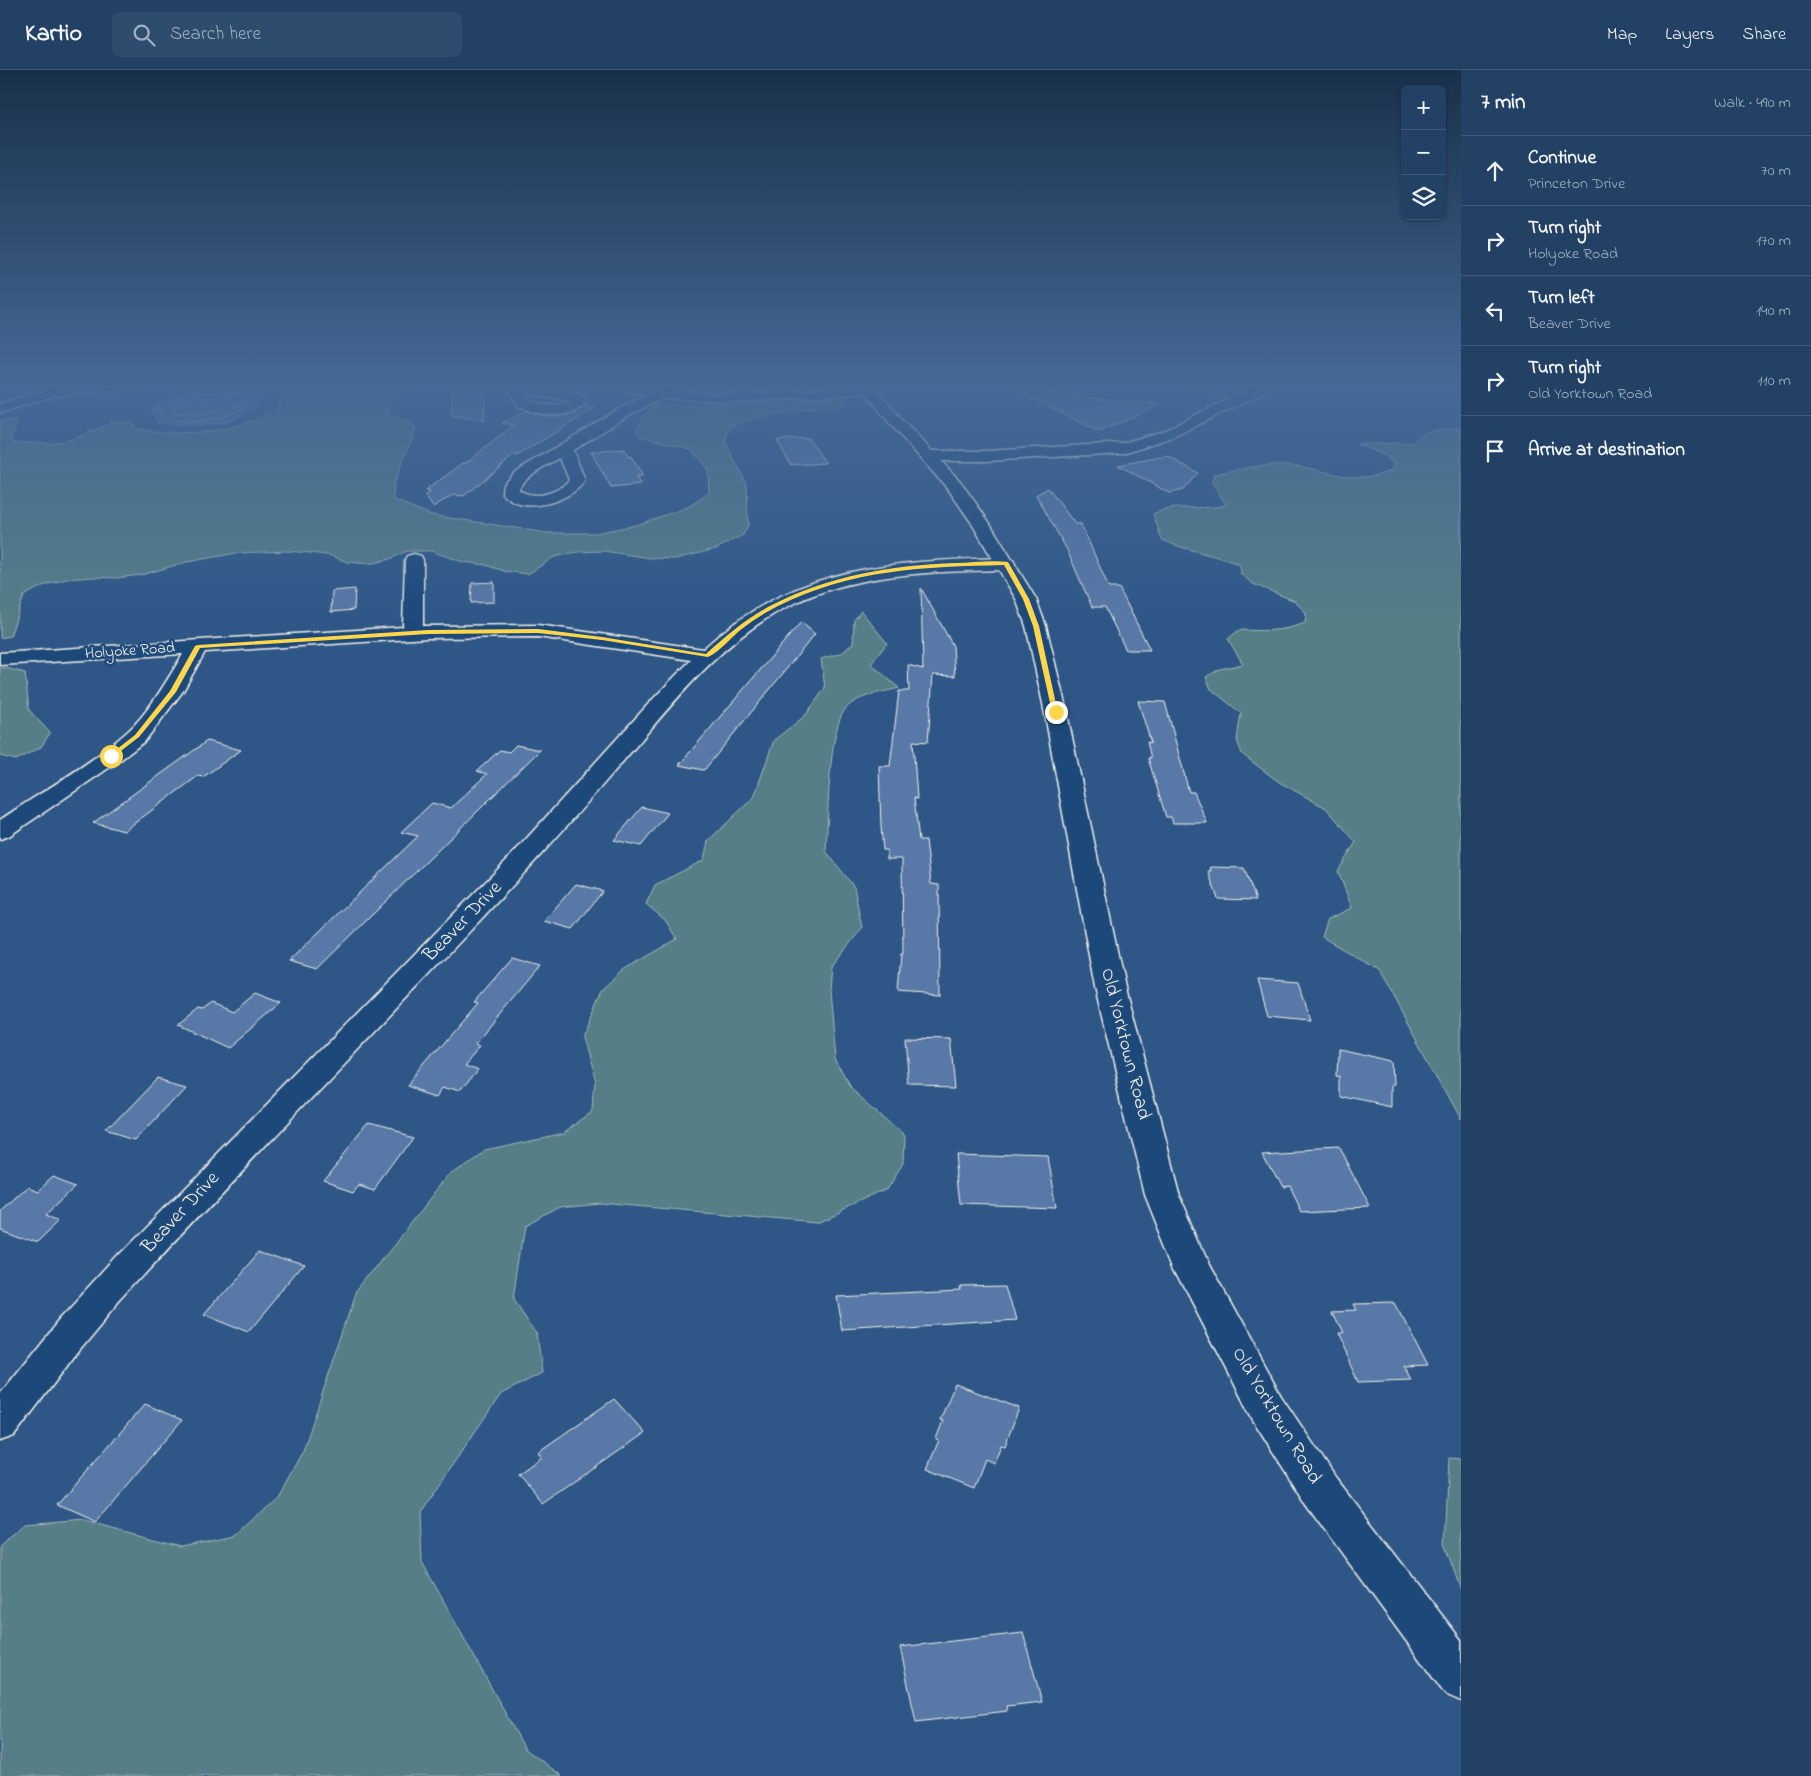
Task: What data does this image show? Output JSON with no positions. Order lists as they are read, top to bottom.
{
  "streets": {
    "street": ["Holyoke Road", "Beaver Drive", "Old Yorktown Road"]
  },
  "crossings": [
    ["Holyoke Road", "Beaver Drive"],
    ["Beaver Drive", "Old Yorktown Road"]
  ],
  "page": {
    "header": "Kartio",
    "search": "Search here",
    "nav": ["Map", "Layers", "Share"],
    "heading": ["7 min", "Walk · 490 m"],
    "map_buttons": ["+", "−"],
    "list": [
      ["Continue", "Princeton Drive", "70 m"],
      ["Turn right", "Holyoke Road", "170 m"],
      ["Turn left", "Beaver Drive", "140 m"],
      ["Turn right", "Old Yorktown Road", "110 m"],
      "Arrive at destination"
    ]
  }
}
